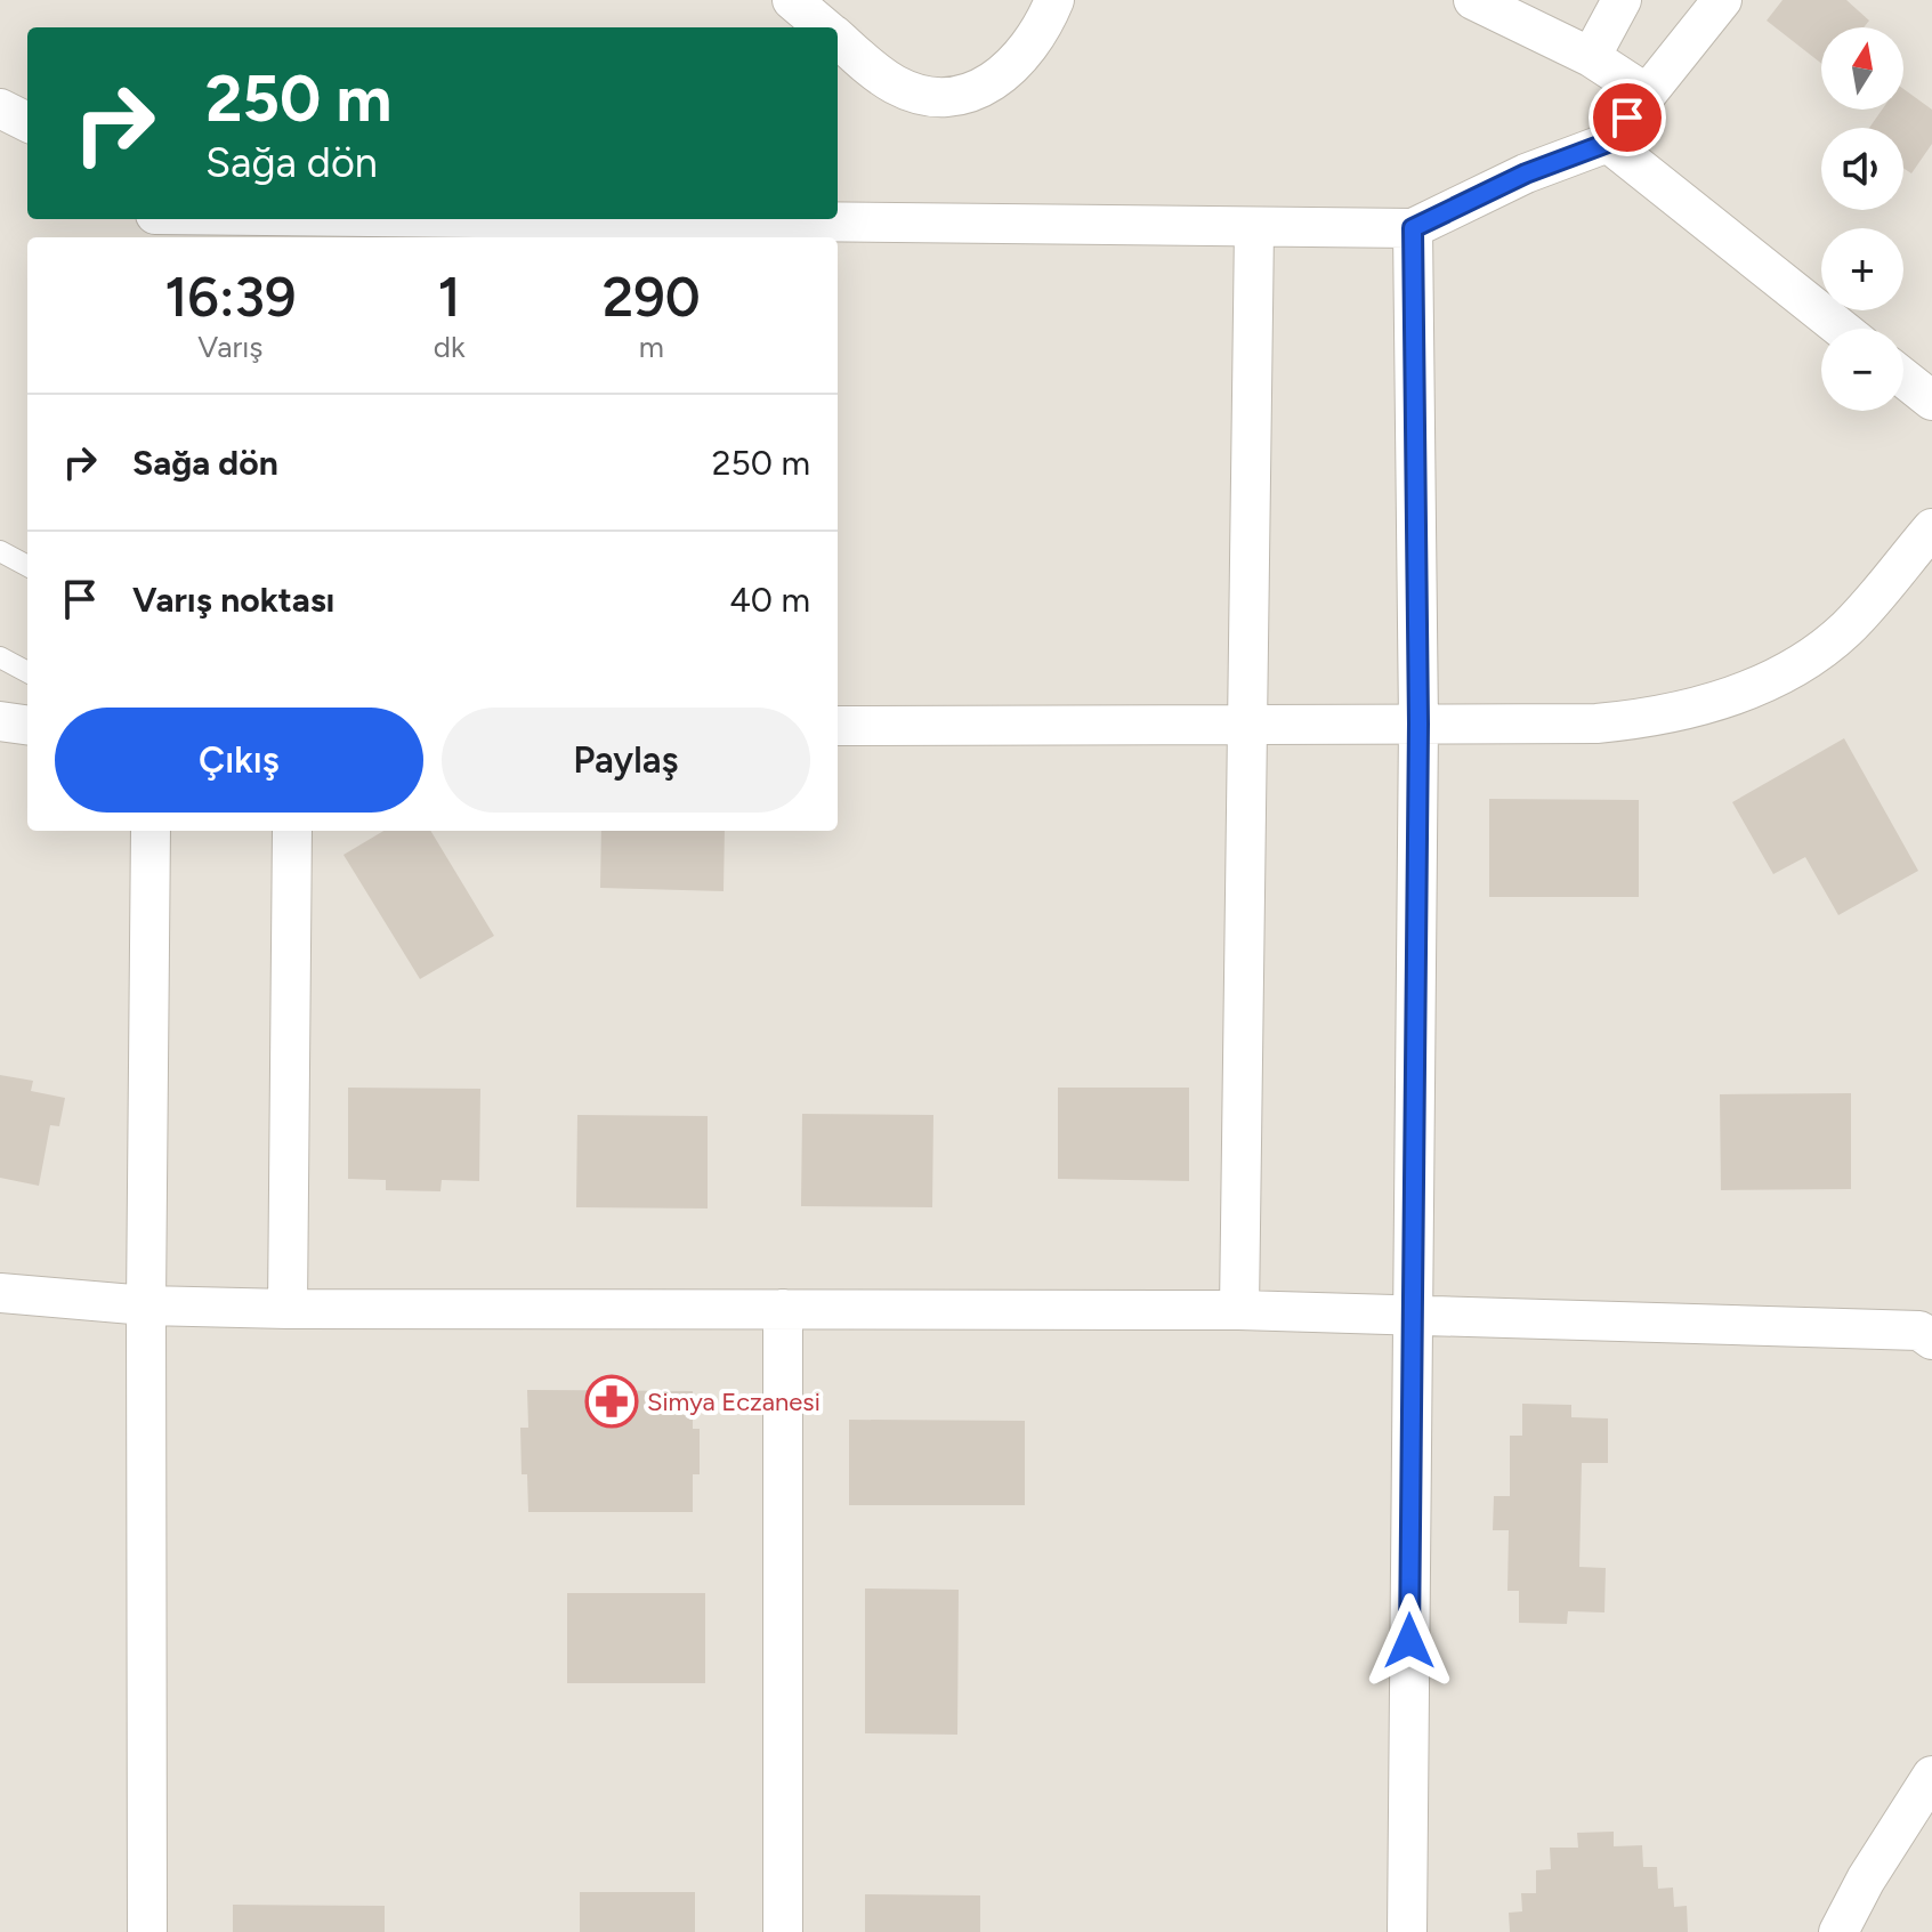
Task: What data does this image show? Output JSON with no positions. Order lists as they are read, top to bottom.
{
  "places": {
    "pharmacy": ["Simya Eczanesi"]
  },
  "north": "top",
  "page": {
    "map_buttons": ["+", "−"],
    "turn": ["250 m", "Sağa dön"],
    "eta": [
      "16:39",
      "Varış",
      "1",
      "dk",
      "290",
      "m"
    ],
    "list": [
      {
        "name": "Sağa dön",
        "value": "250 m"
      },
      {
        "name": "Varış noktası",
        "value": "40 m"
      }
    ],
    "buttons": ["Çıkış", "Paylaş"]
  }
}
